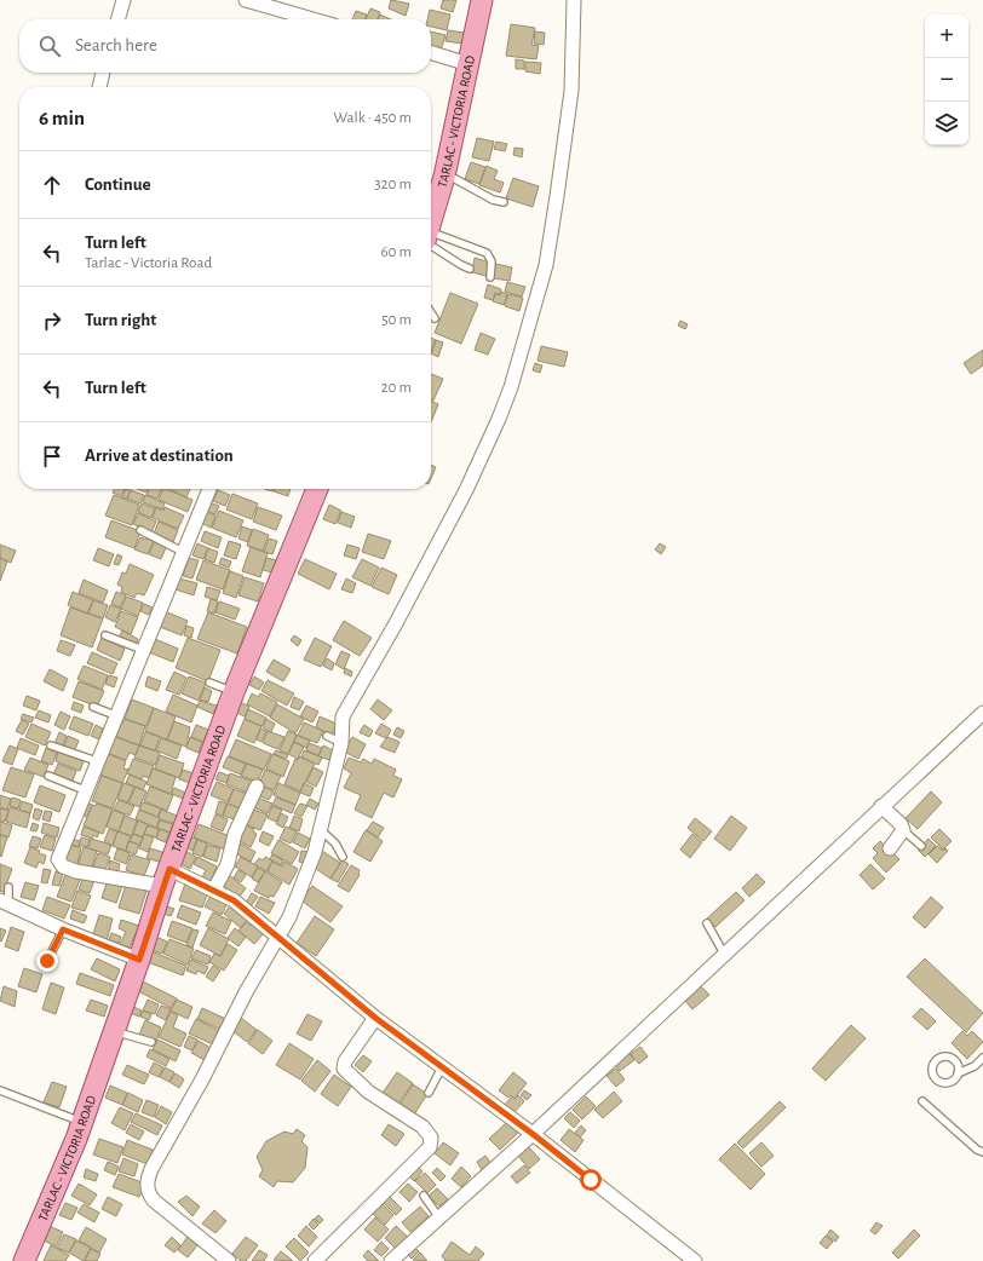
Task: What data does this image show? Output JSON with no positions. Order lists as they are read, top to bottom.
{
  "streets": {
    "main road": ["TARLAC - VICTORIA ROAD"]
  },
  "page": {
    "map_buttons": ["+", "−"],
    "search": "Search here",
    "heading": ["6 min", "Walk · 450 m"],
    "list": [
      ["Continue", "320 m"],
      ["Turn left", "Tarlac - Victoria Road", "60 m"],
      ["Turn right", "50 m"],
      ["Turn left", "20 m"],
      "Arrive at destination"
    ]
  }
}
